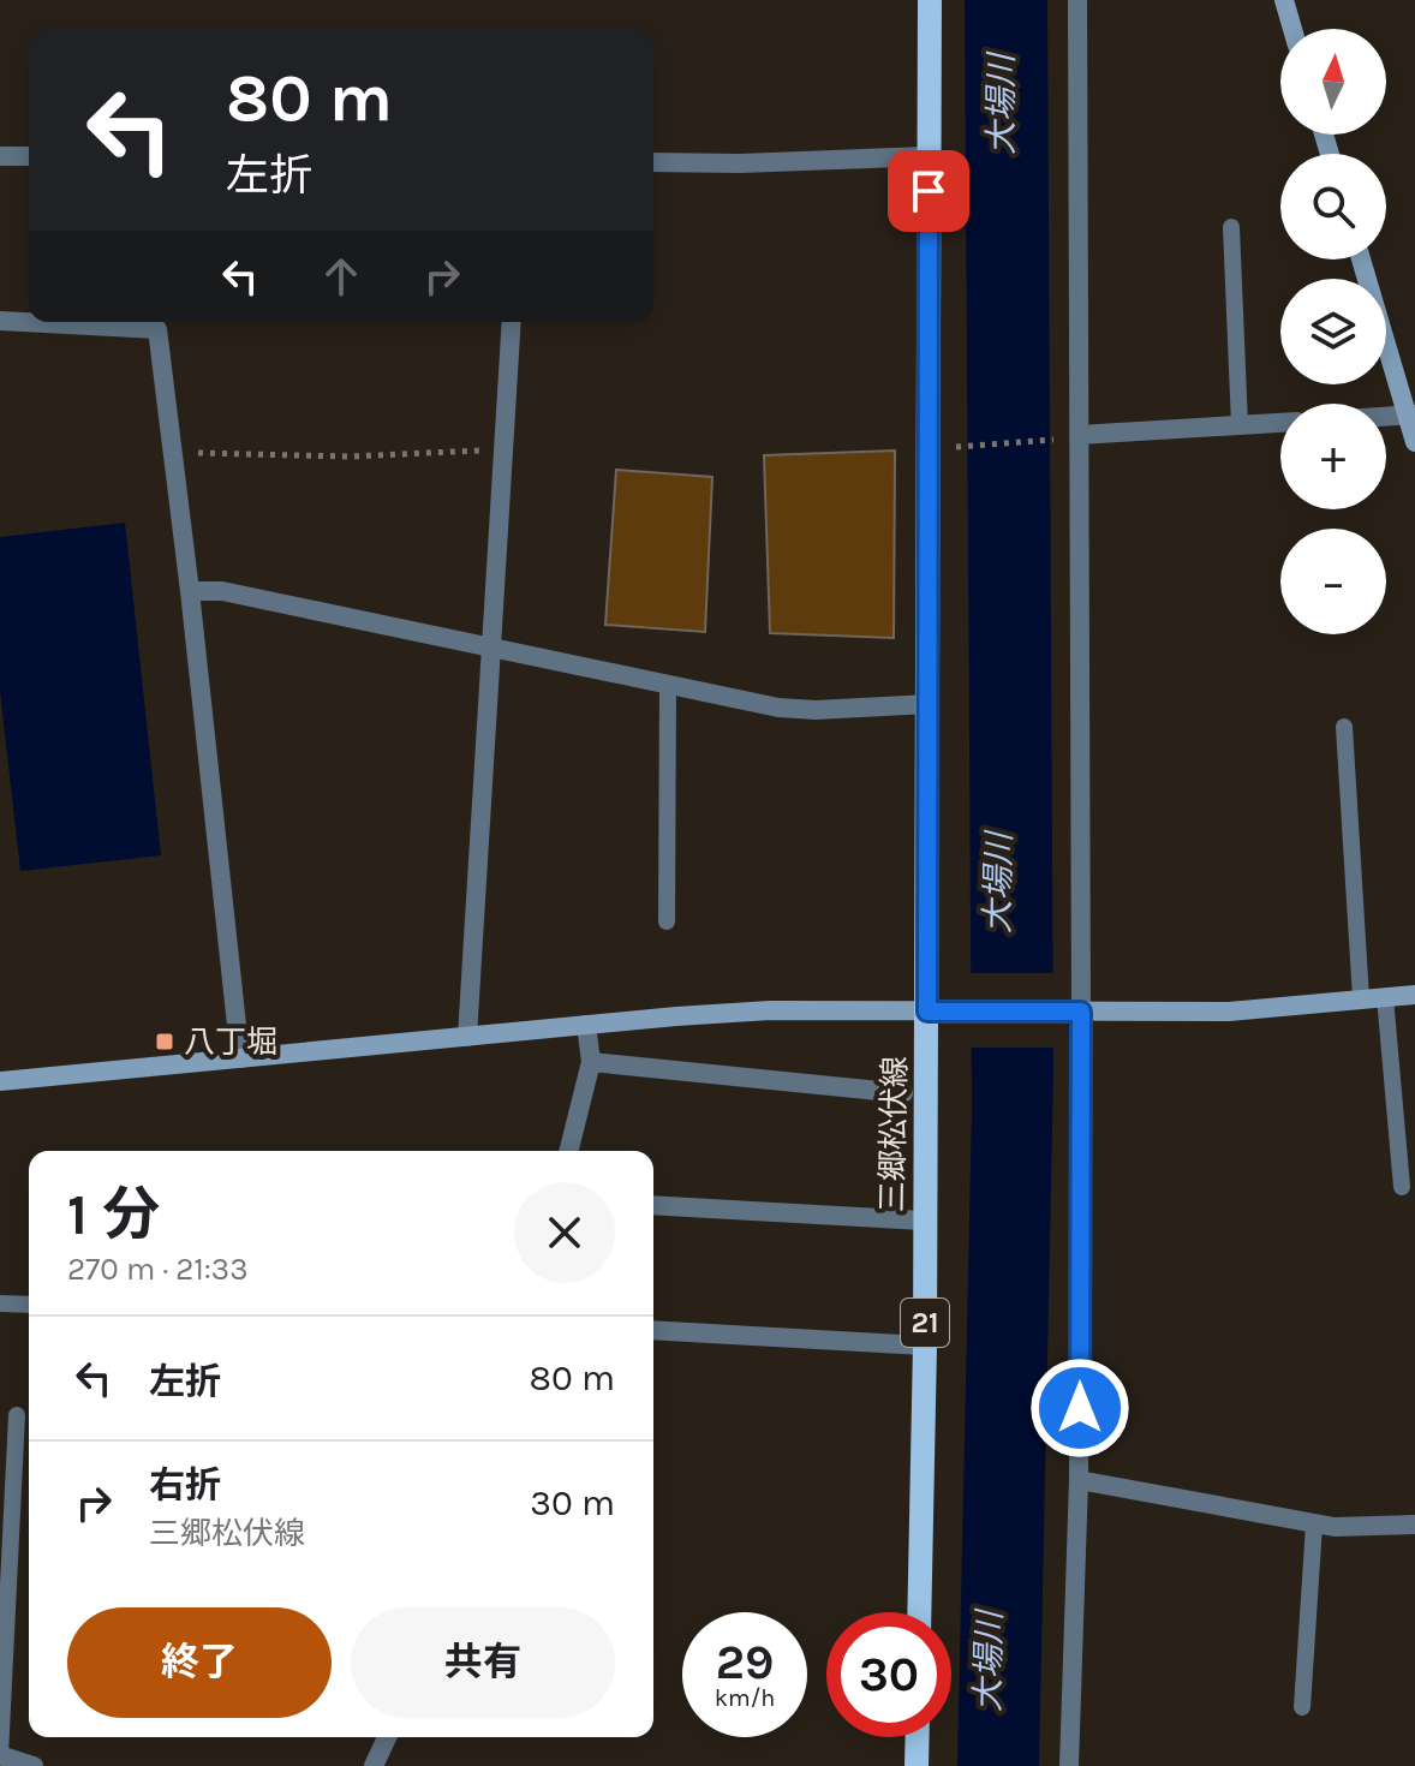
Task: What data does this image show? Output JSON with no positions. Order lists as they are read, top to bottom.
{
  "streets": {
    "main road": ["三郷松伏線", "21"]
  },
  "water": ["大場川"],
  "places": {
    "transit": ["八丁堀"]
  },
  "north": "top",
  "page": {
    "map_buttons": ["+", "−"],
    "turn": ["80 m", "左折"],
    "heading": ["1 分", "270 m · 21:33"],
    "list": [
      {
        "name": "左折",
        "value": "80 m"
      },
      {
        "name": "右折",
        "note": "三郷松伏線",
        "value": "30 m"
      }
    ],
    "buttons": ["終了", "共有"],
    "speed": "29 km/h",
    "limit": "30"
  }
}
